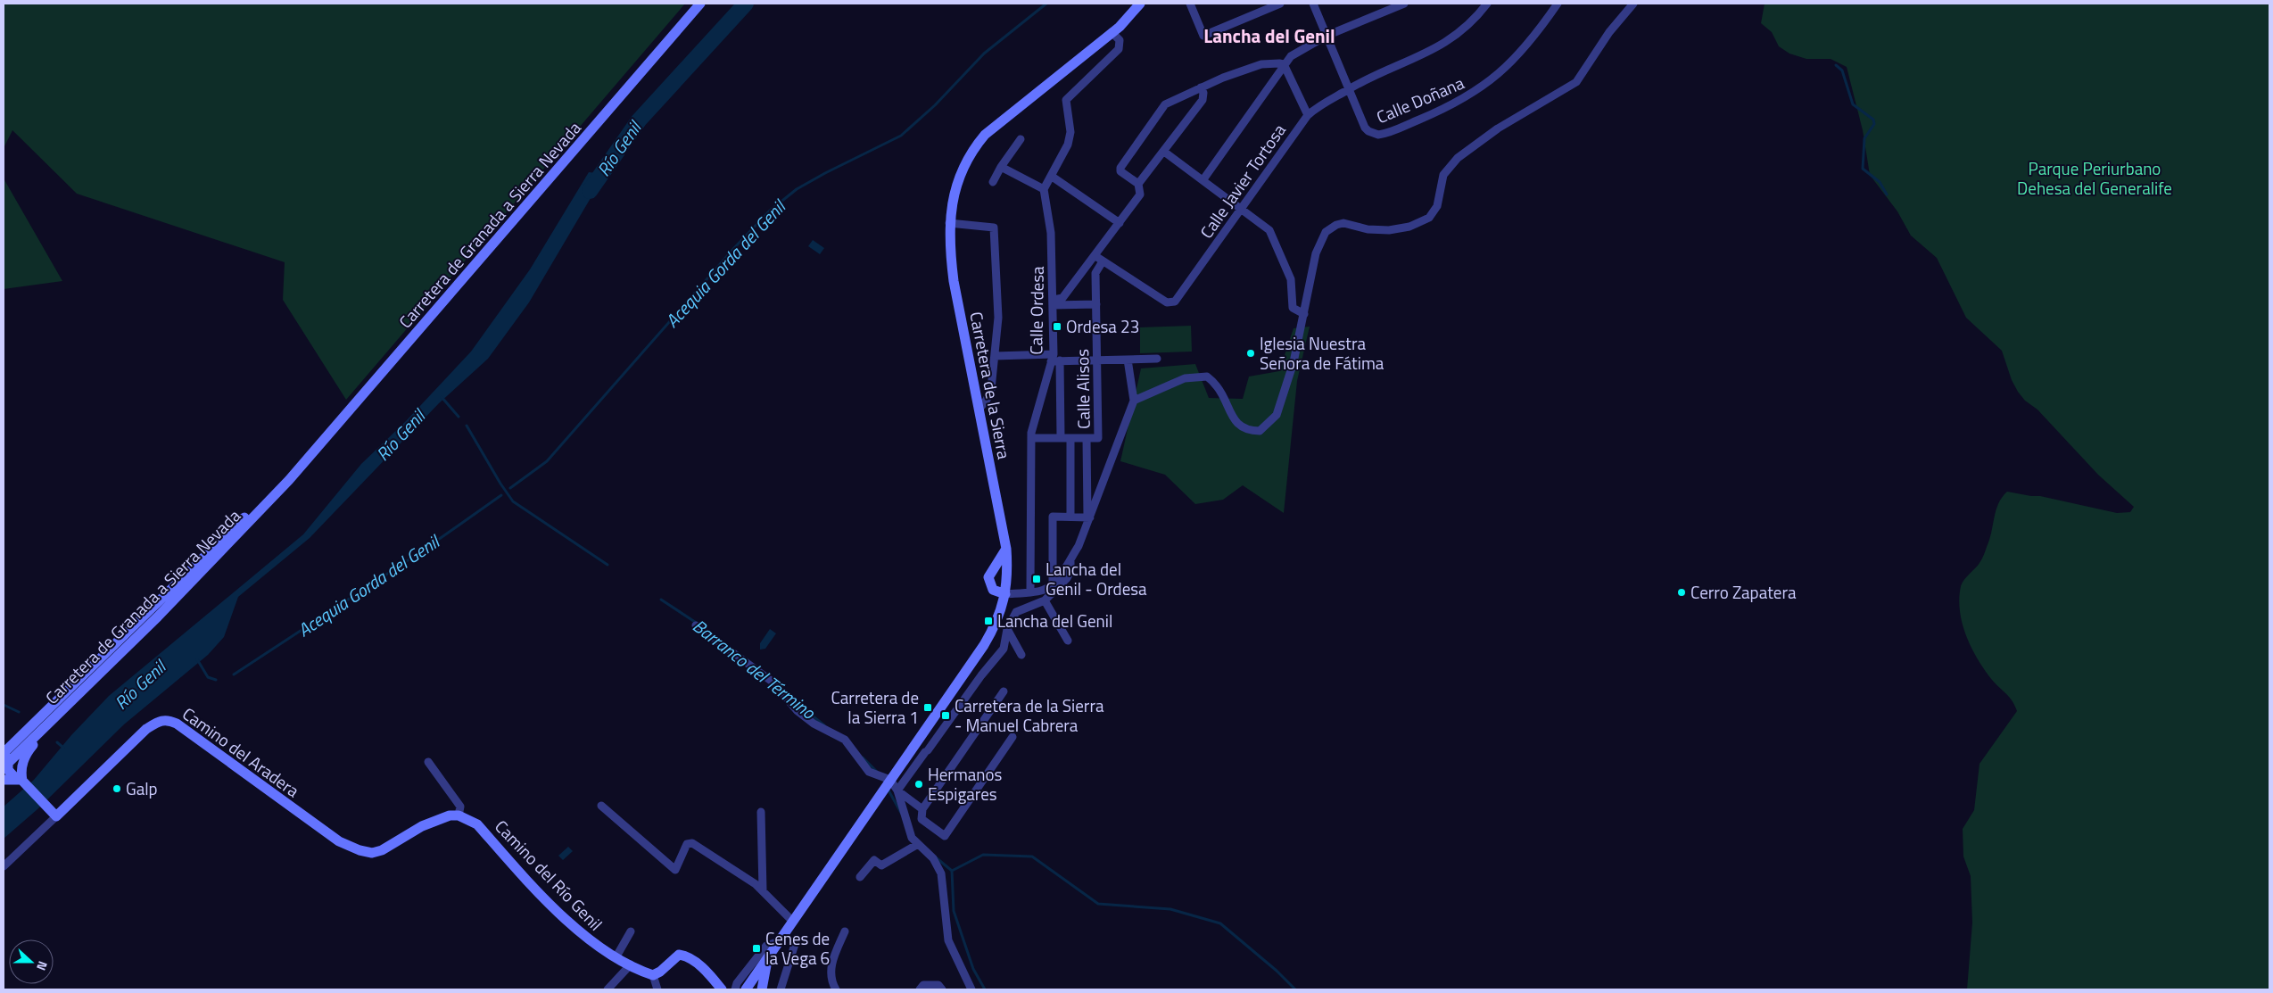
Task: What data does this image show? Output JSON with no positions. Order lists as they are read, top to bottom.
{
  "streets": {
    "street": [
      "Calle Doñana",
      "Calle Javier Tortosa",
      "Carretera de Granada a Sierra Nevada",
      "Calle Ordesa",
      "Carretera de la Sierra",
      "Calle Alisos",
      "Camino del Aradera",
      "Camino del Río Genil"
    ]
  },
  "crossings": [
    ["Calle Doñana", "Calle Javier Tortosa"],
    ["Calle Javier Tortosa", "Calle Alisos"],
    ["Camino del Aradera", "Camino del Río Genil"]
  ],
  "districts": ["Lancha del Genil"],
  "water": ["Río Genil", "Acequia Gorda del Genil", "Barranco del Término"],
  "parks": ["Parque Periurbano Dehesa del Generalife"],
  "places": {
    "transit": [
      "Ordesa 23",
      "Lancha del Genil - Ordesa",
      "Lancha del Genil",
      "Carretera de la Sierra 1",
      "Carretera de la Sierra - Manuel Cabrera",
      "Cenes de la Vega 6"
    ],
    "other": [
      "Iglesia Nuestra Señora de Fátima",
      "Cerro Zapatera",
      "Hermanos Espigares",
      "Galp"
    ]
  },
  "north": "right"
}
